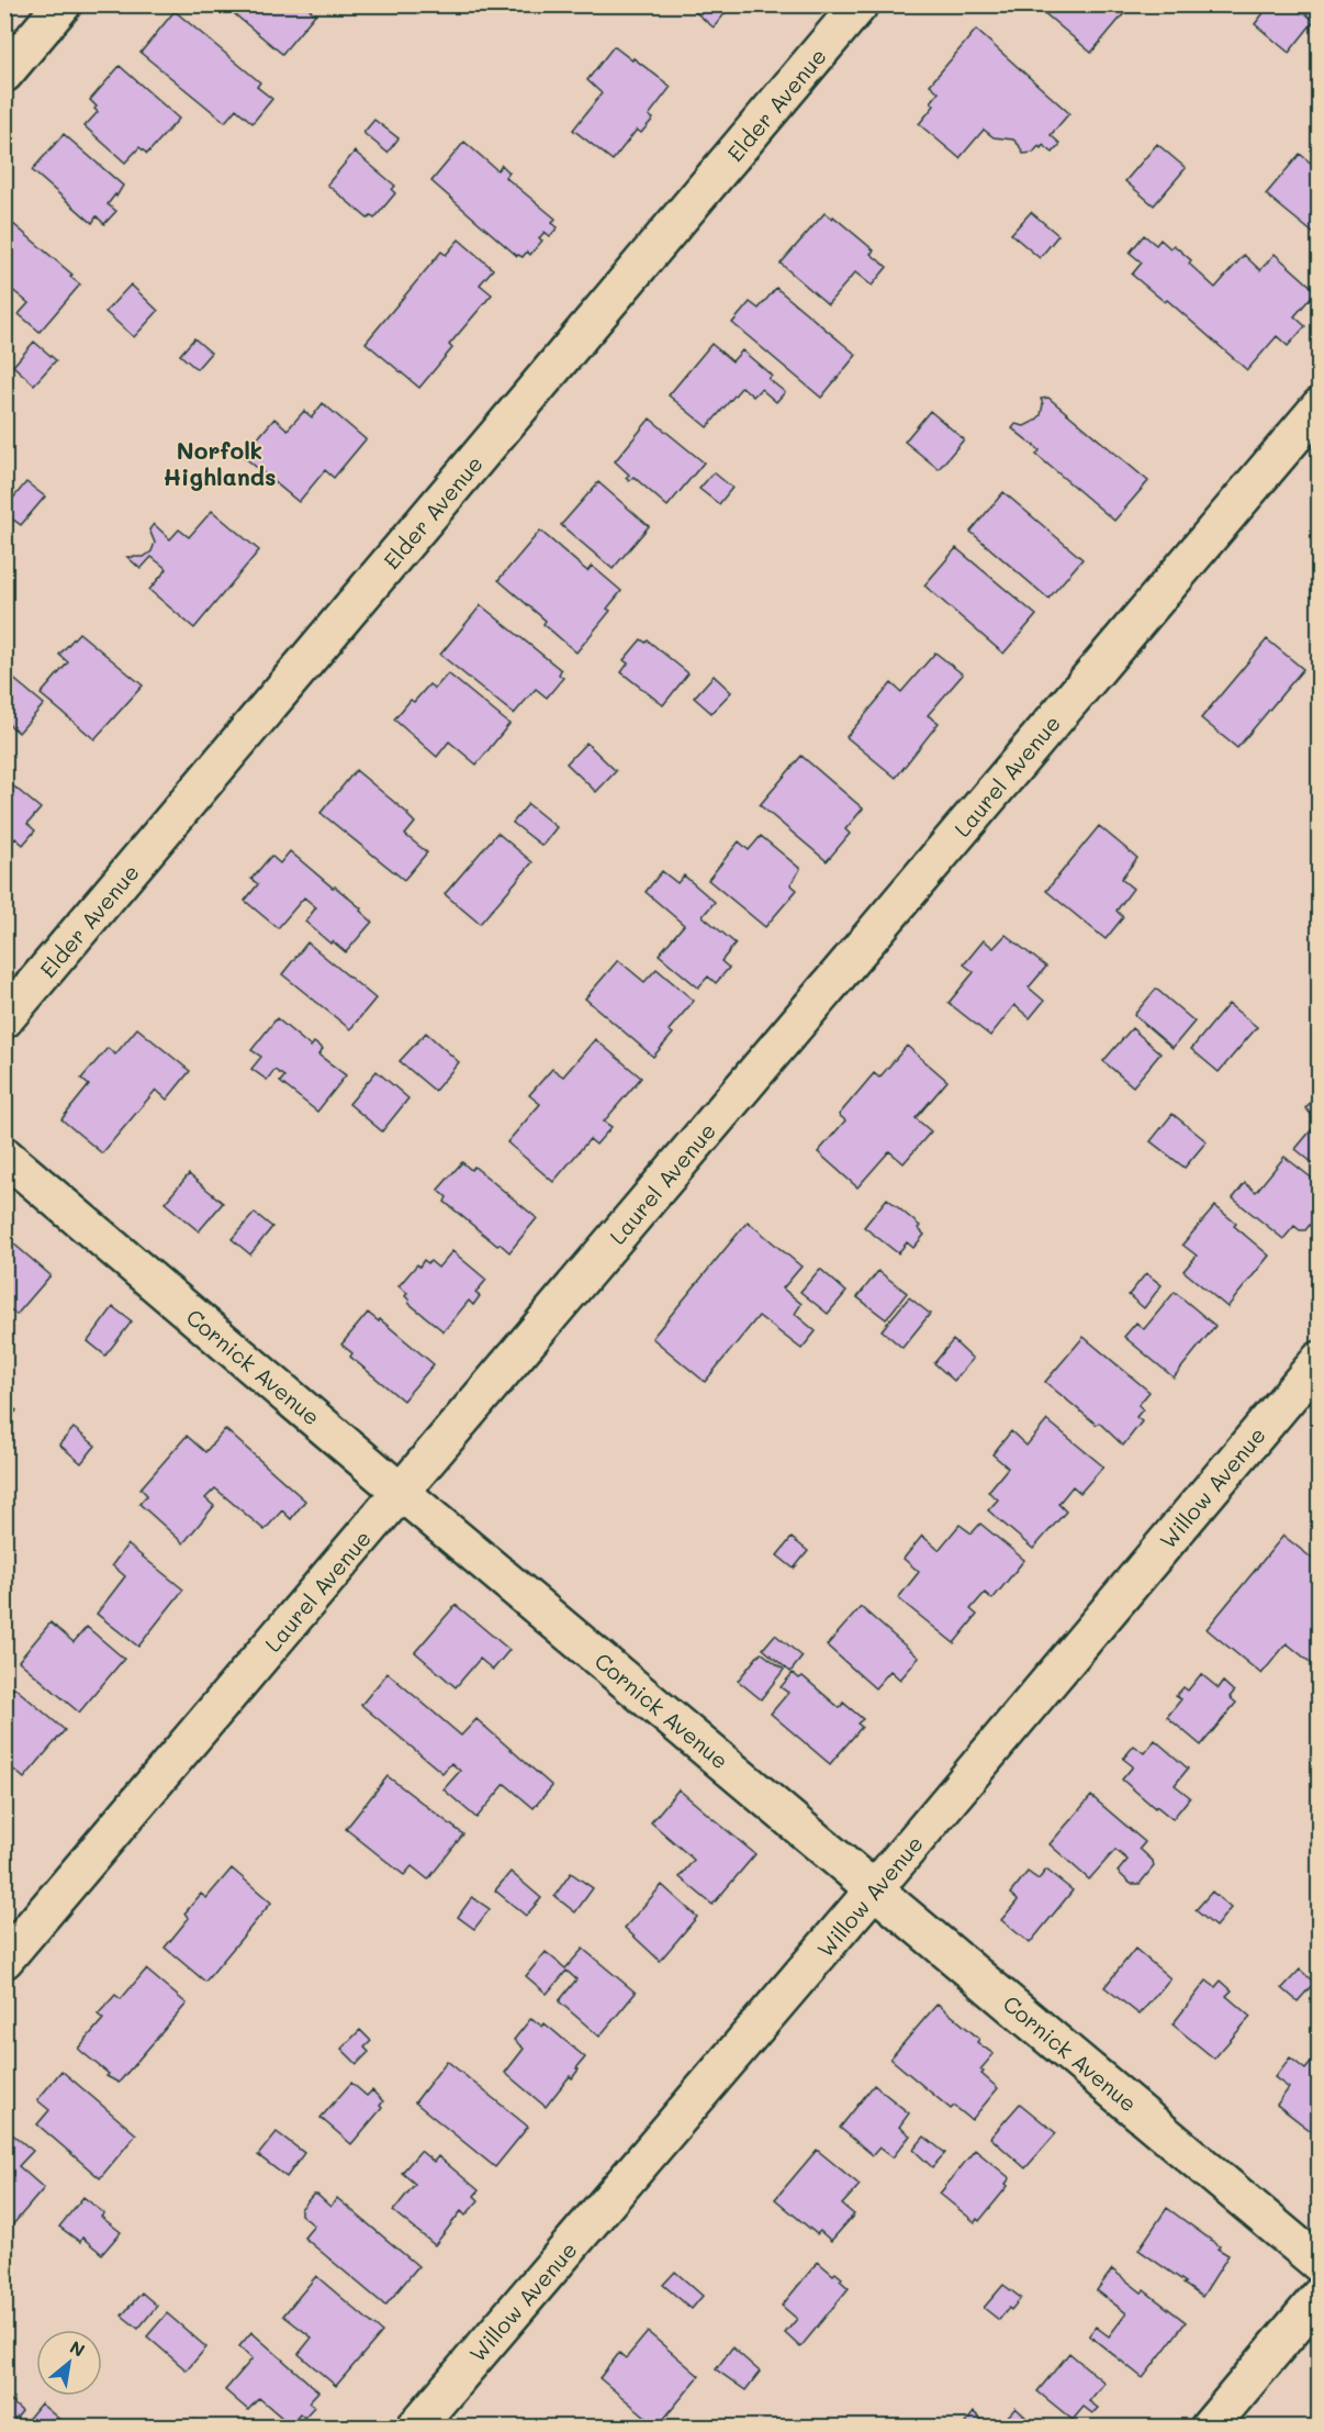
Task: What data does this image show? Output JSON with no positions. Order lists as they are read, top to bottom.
{
  "streets": {
    "street": [
      "Elder Avenue",
      "Laurel Avenue",
      "Cornick Avenue",
      "Willow Avenue"
    ]
  },
  "crossings": [
    ["Laurel Avenue", "Cornick Avenue"],
    ["Cornick Avenue", "Willow Avenue"]
  ],
  "districts": ["Norfolk Highlands"],
  "north": "top right"
}
